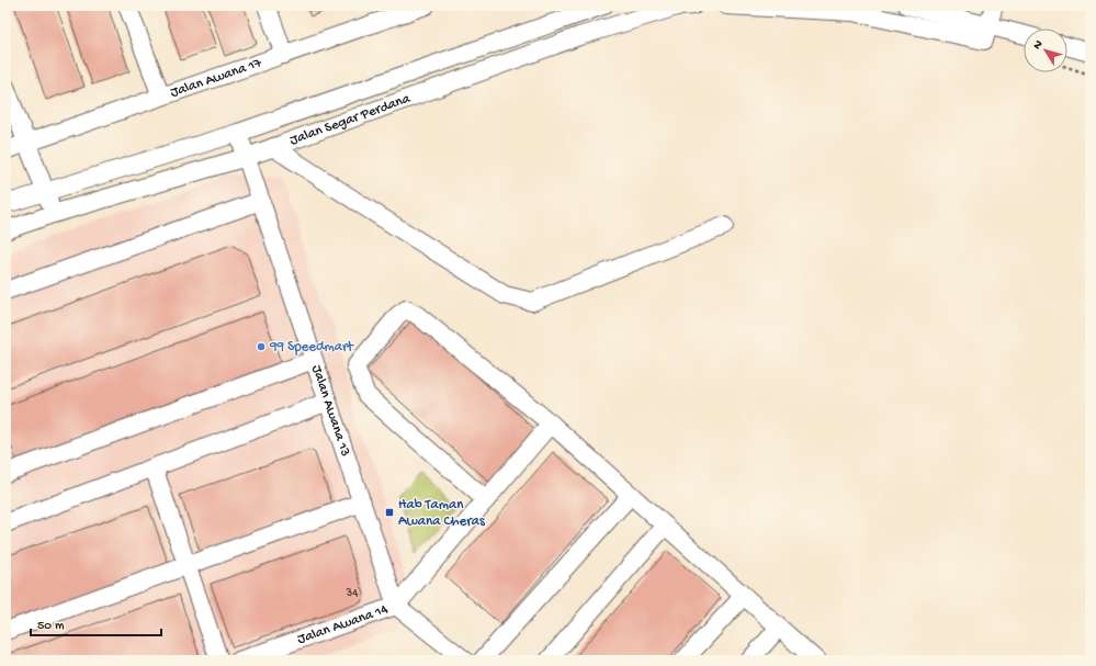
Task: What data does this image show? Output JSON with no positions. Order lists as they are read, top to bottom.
{
  "streets": {
    "street": [
      "Jalan Awana 17",
      "Jalan Segar Perdana",
      "Jalan Awana 13",
      "Jalan Awana 14"
    ]
  },
  "crossings": [
    ["Jalan Segar Perdana", "Jalan Awana 13"],
    ["Jalan Awana 13", "Jalan Awana 14"]
  ],
  "places": {
    "other": ["99 Speedmart"],
    "transit": ["Hab Taman Awana Cheras"]
  },
  "house_numbers": ["34"],
  "scale_bar": "50 m",
  "north": "top left"
}
